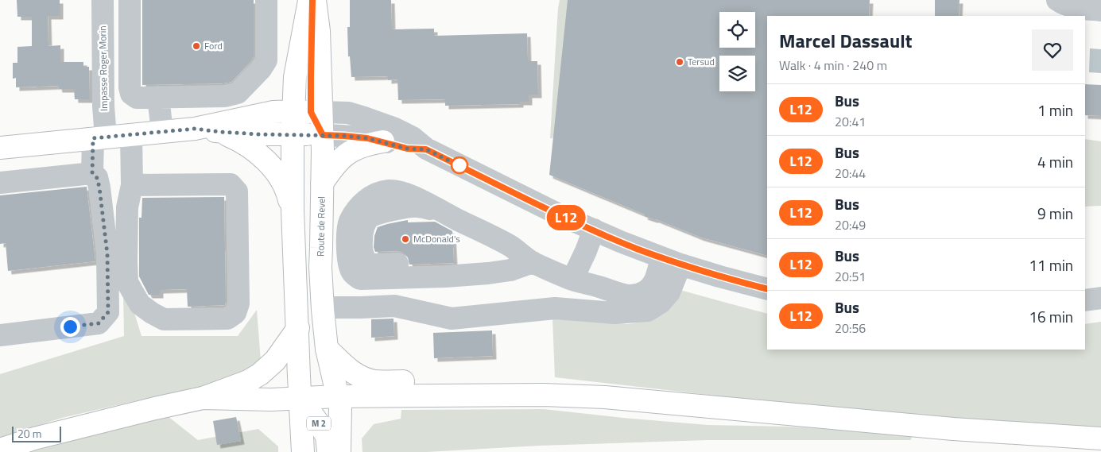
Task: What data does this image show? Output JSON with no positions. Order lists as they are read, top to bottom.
{
  "streets": {
    "main road": ["Route de Revel", "M 2"],
    "street": ["Impasse Roger Morin"]
  },
  "crossings": [
    ["Route de Revel", "M 2"]
  ],
  "places": ["Ford", "Tersud", "McDonald's"],
  "lines": ["bus line L12"],
  "scale_bar": "20 m",
  "page": {
    "on_map": "L12",
    "heading": ["Marcel Dassault", "Walk · 4 min · 240 m"],
    "list": [
      {
        "mark": "L12",
        "name": "Bus",
        "note": "20:41",
        "value": "1 min"
      },
      {
        "mark": "L12",
        "name": "Bus",
        "note": "20:44",
        "value": "4 min"
      },
      {
        "mark": "L12",
        "name": "Bus",
        "note": "20:49",
        "value": "9 min"
      },
      {
        "mark": "L12",
        "name": "Bus",
        "note": "20:51",
        "value": "11 min"
      },
      {
        "mark": "L12",
        "name": "Bus",
        "note": "20:56",
        "value": "16 min"
      }
    ],
    "scale": "20 m"
  }
}
